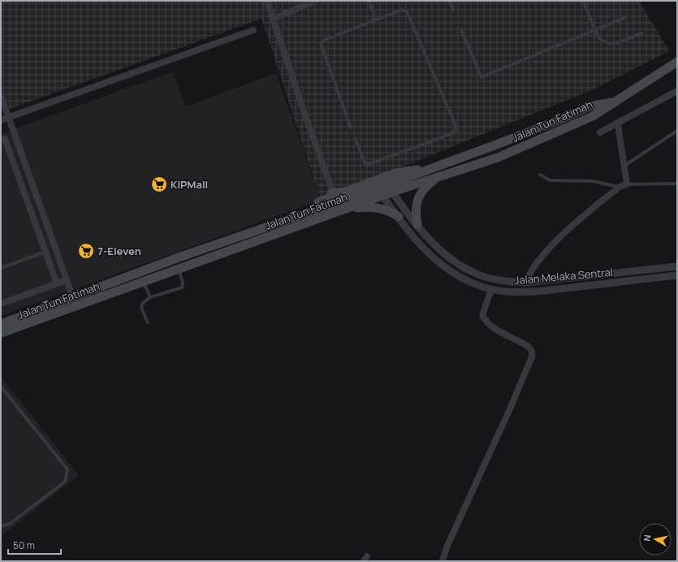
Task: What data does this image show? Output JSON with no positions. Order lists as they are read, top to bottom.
{
  "streets": {
    "main road": ["Jalan Tun Fatimah"],
    "street": ["Jalan Melaka Sentral"]
  },
  "crossings": [
    ["Jalan Tun Fatimah", "Jalan Melaka Sentral"]
  ],
  "places": {
    "supermarket": ["KIPMall", "7-Eleven"]
  },
  "scale_bar": "50 m",
  "north": "left"
}
